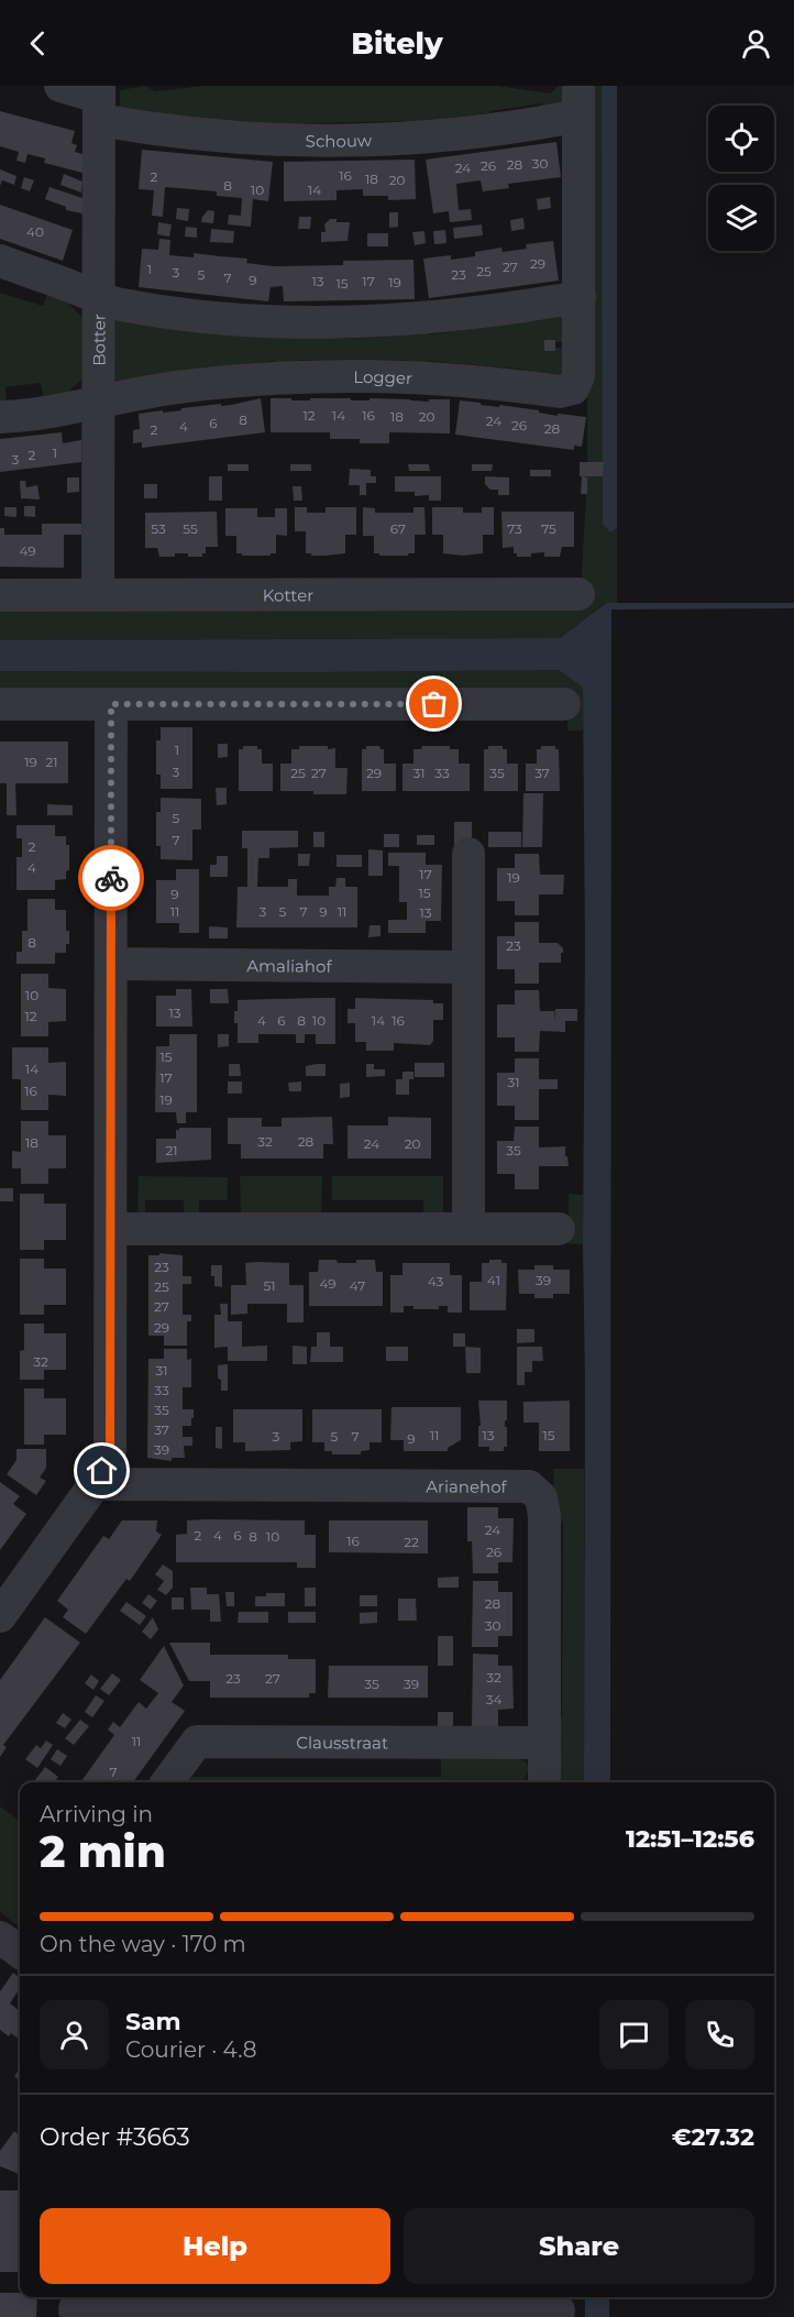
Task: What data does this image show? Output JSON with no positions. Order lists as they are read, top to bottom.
{
  "streets": {
    "street": [
      "Schouw",
      "Botter",
      "Logger",
      "Kotter",
      "Amaliahof",
      "Arianehof",
      "Clausstraat"
    ]
  },
  "crossings": [
    ["Schouw", "Botter"],
    ["Schouw", "Logger"],
    ["Botter", "Logger"],
    ["Botter", "Kotter"],
    ["Arianehof", "Clausstraat"]
  ],
  "house_numbers": [
    "30",
    "28",
    "26",
    "24",
    "16",
    "2",
    "18",
    "20",
    "8",
    "10",
    "14",
    "40",
    "29",
    "27",
    "1",
    "25",
    "3",
    "5",
    "23",
    "7",
    "9",
    "13",
    "17",
    "19",
    "15",
    "12",
    "14",
    "16",
    "18",
    "20",
    "8",
    "24",
    "6",
    "26",
    "4",
    "28",
    "2",
    "1",
    "2",
    "3",
    "53",
    "55",
    "67",
    "73",
    "75",
    "49",
    "1",
    "19",
    "21",
    "3",
    "25",
    "27",
    "29",
    "31",
    "33",
    "35",
    "37",
    "5",
    "7",
    "2",
    "4",
    "17",
    "19",
    "15",
    "9",
    "11",
    "3",
    "5",
    "7",
    "9",
    "11",
    "13",
    "8",
    "23",
    "10",
    "13",
    "12",
    "4",
    "6",
    "8",
    "10",
    "14",
    "16",
    "15",
    "14",
    "17",
    "31",
    "16",
    "19",
    "32",
    "28",
    "18",
    "24",
    "20",
    "21",
    "35",
    "23",
    "41",
    "39",
    "43",
    "49",
    "51",
    "47",
    "25",
    "27",
    "29",
    "32",
    "31",
    "33",
    "35",
    "37",
    "11",
    "13",
    "15",
    "3",
    "5",
    "7",
    "9",
    "39",
    "24",
    "2",
    "4",
    "6",
    "8",
    "10",
    "16",
    "22",
    "26",
    "28",
    "30",
    "32",
    "23",
    "27",
    "35",
    "39",
    "34",
    "11",
    "7"
  ],
  "page": {
    "header": "Bitely",
    "heading": ["2 min", "Arriving in", "12:51–12:56"],
    "panel": [
      "Sam",
      "Courier · 4.8",
      "Order #3663",
      "€27.32"
    ],
    "bar": "On the way · 170 m",
    "buttons": ["Help", "Share"]
  }
}
